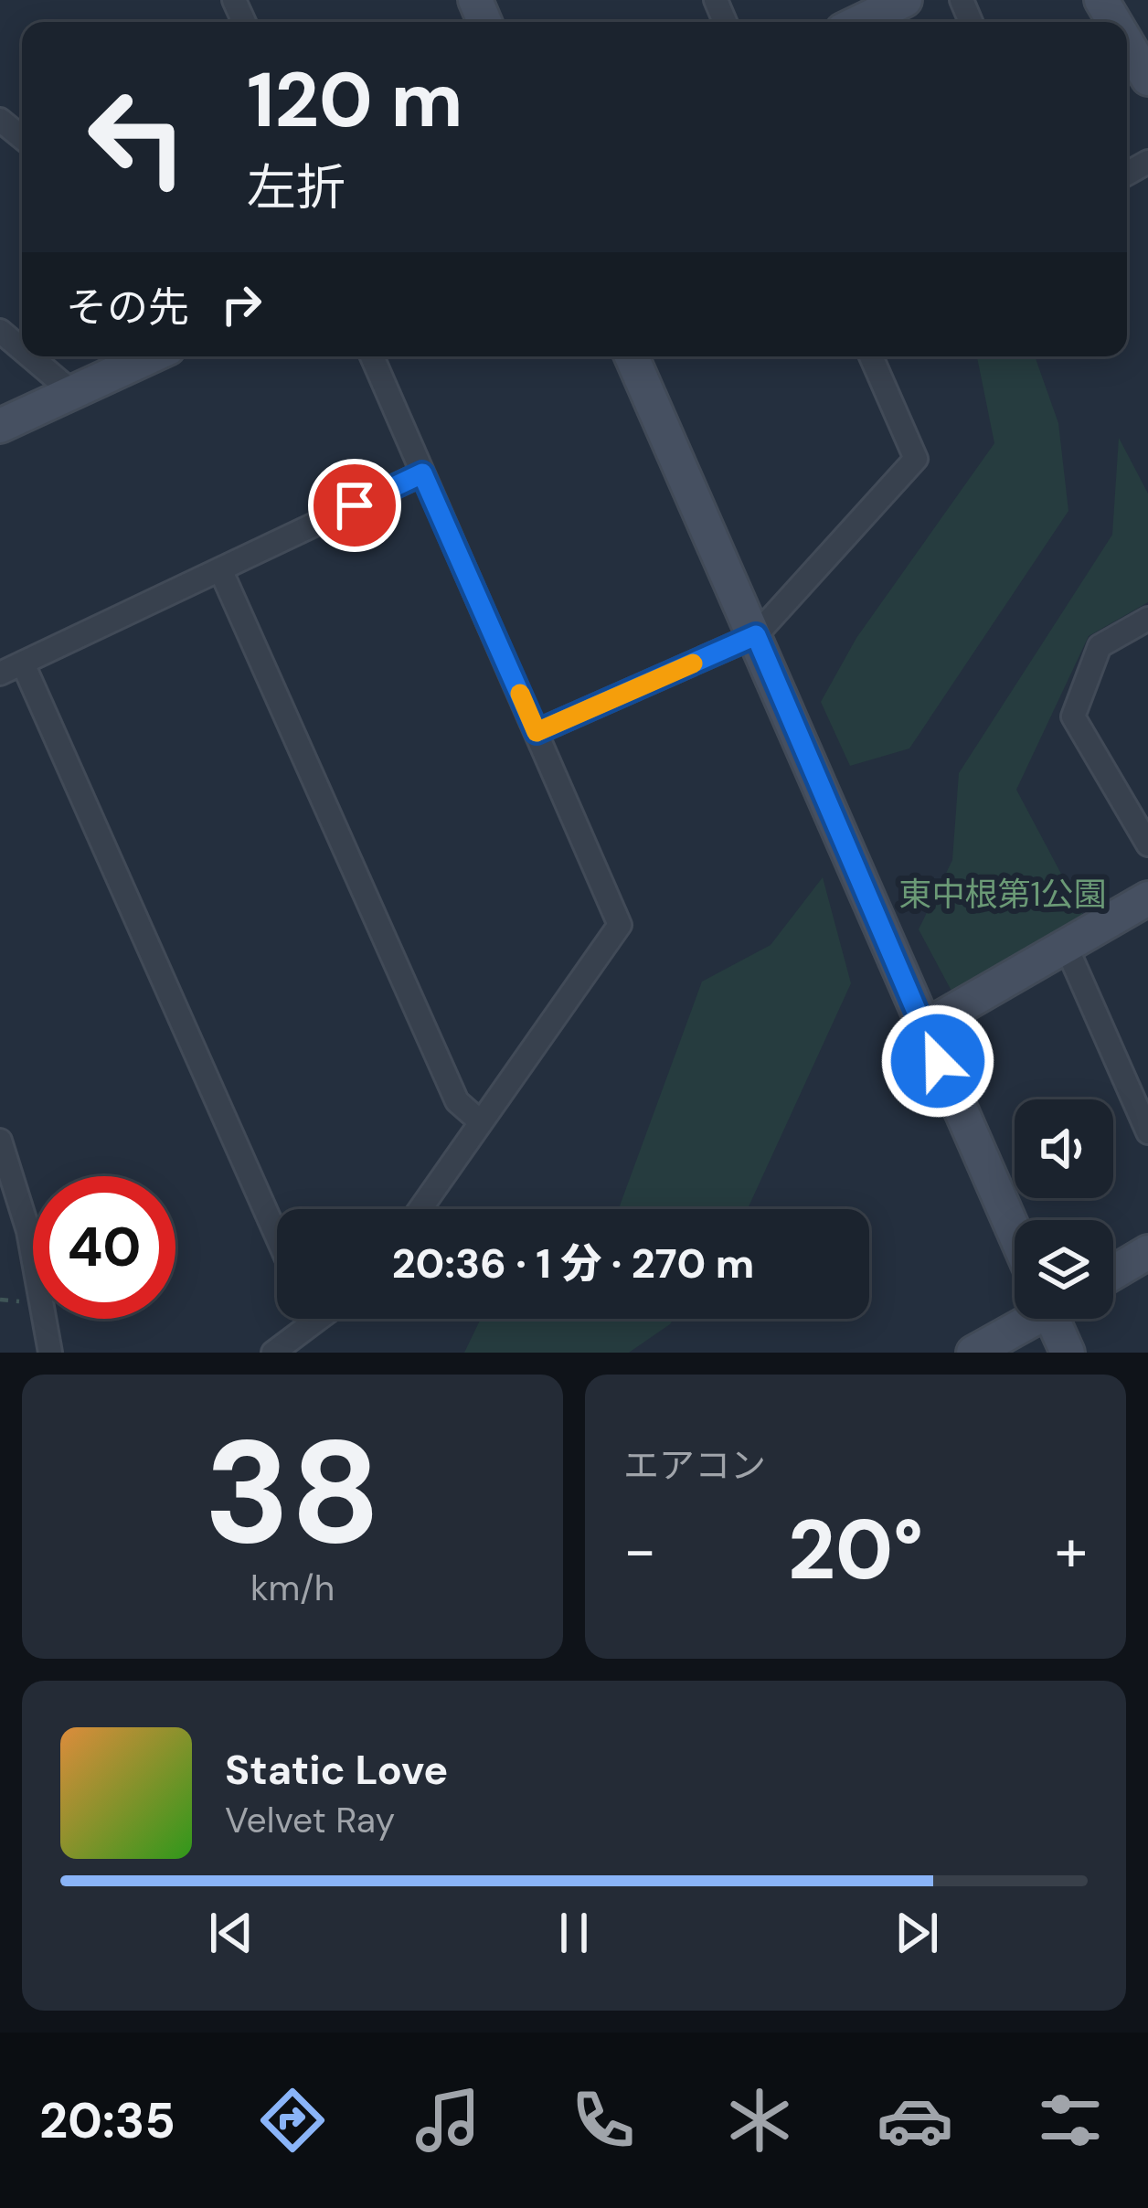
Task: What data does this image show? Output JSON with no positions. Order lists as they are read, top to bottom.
{
  "parks": ["東中根第1公園"],
  "page": {
    "turn": ["120 m", "左折"],
    "then": "その先",
    "limit": "40",
    "trip": "20:36 · 1 分 · 270 m",
    "tile": [
      ["38", "km/h"],
      "エアコン"
    ],
    "heat": ["−", "20°", "+"],
    "song": ["Static Love", "Velvet Ray"],
    "tabs": "20:35"
  }
}
